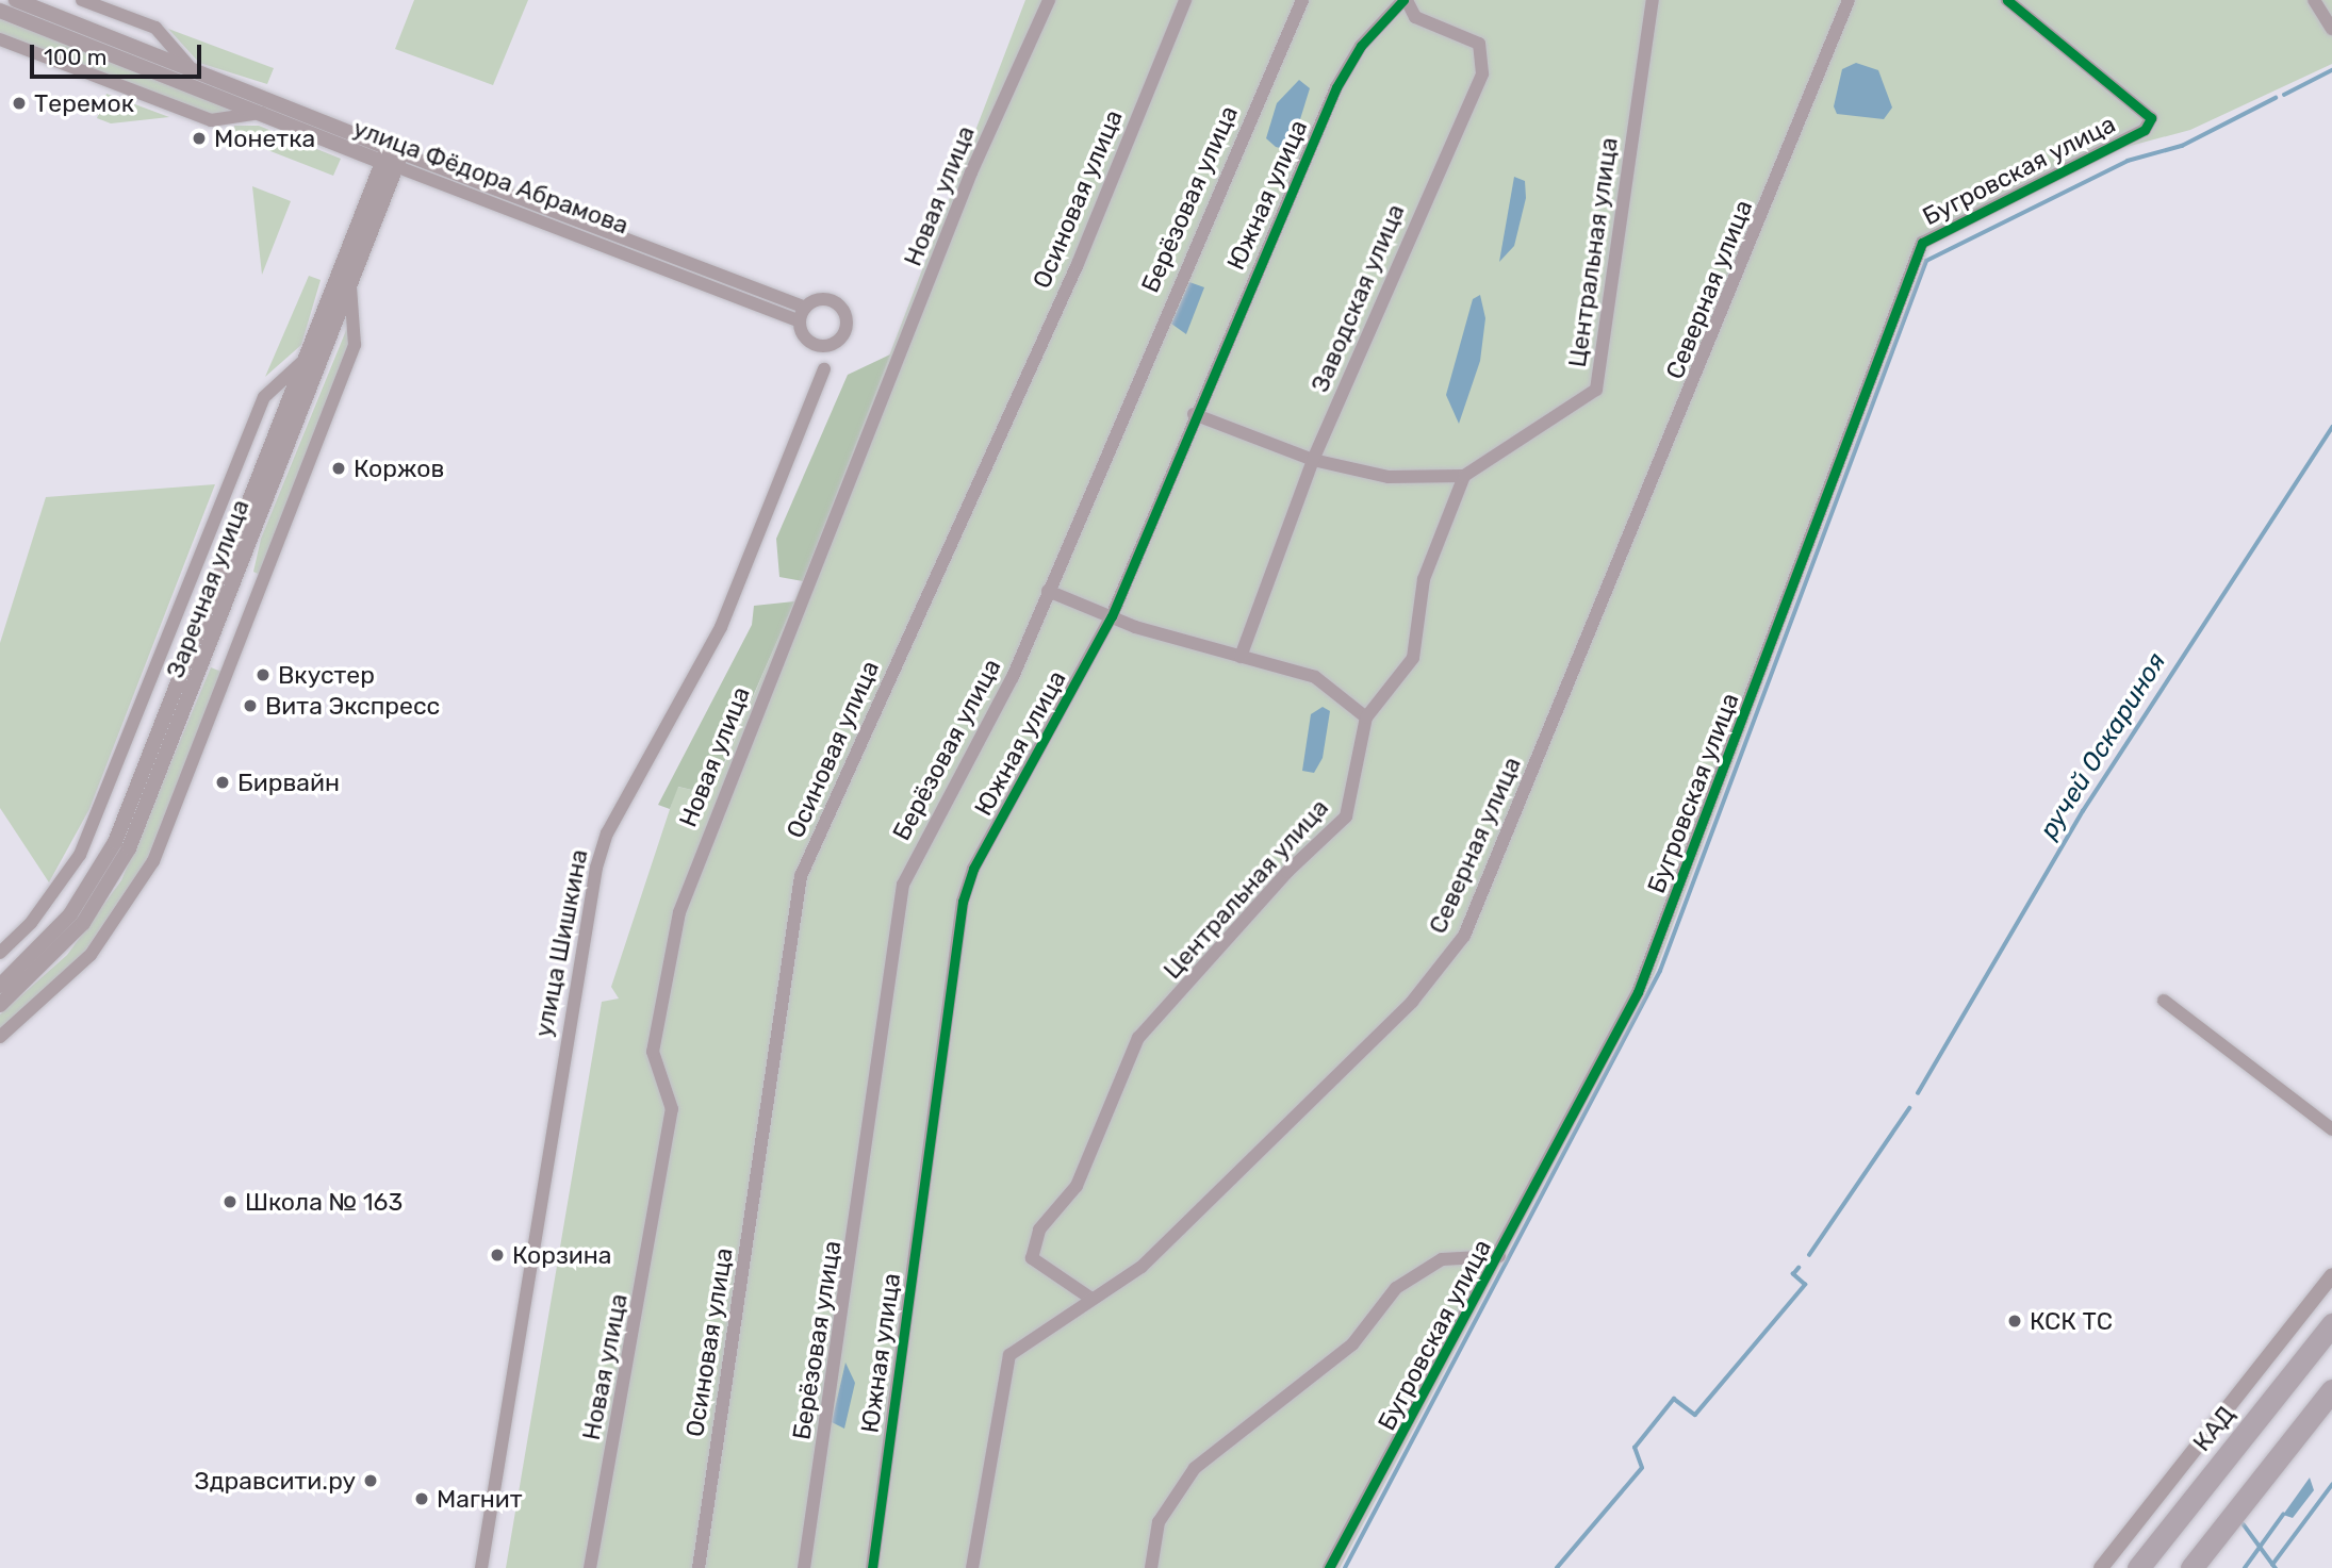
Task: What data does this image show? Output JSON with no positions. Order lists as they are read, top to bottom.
{
  "streets": {
    "highway": ["КАД"],
    "street": [
      "Бугровская улица",
      "улица Фёдора Абрамова",
      "Южная улица",
      "Новая улица",
      "Осиновая улица",
      "Берёзовая улица",
      "Центральная улица",
      "Северная улица",
      "Заводская улица",
      "Заречная улица",
      "улица Шишкина"
    ]
  },
  "crossings": [
    ["улица Фёдора Абрамова", "Заречная улица"],
    ["Южная улица", "Заводская улица"],
    ["Центральная улица", "Северная улица"]
  ],
  "water": ["ручей Оскариноя"],
  "places": [
    "Теремок",
    "Монетка",
    "Коржов",
    "Вкустер",
    "Вита Экспресс",
    "Бирвайн",
    "Школа № 163",
    "Корзина",
    "КСК ТС",
    "Здравсити.ру",
    "Магнит"
  ],
  "scale_bar": "100 m"
}
